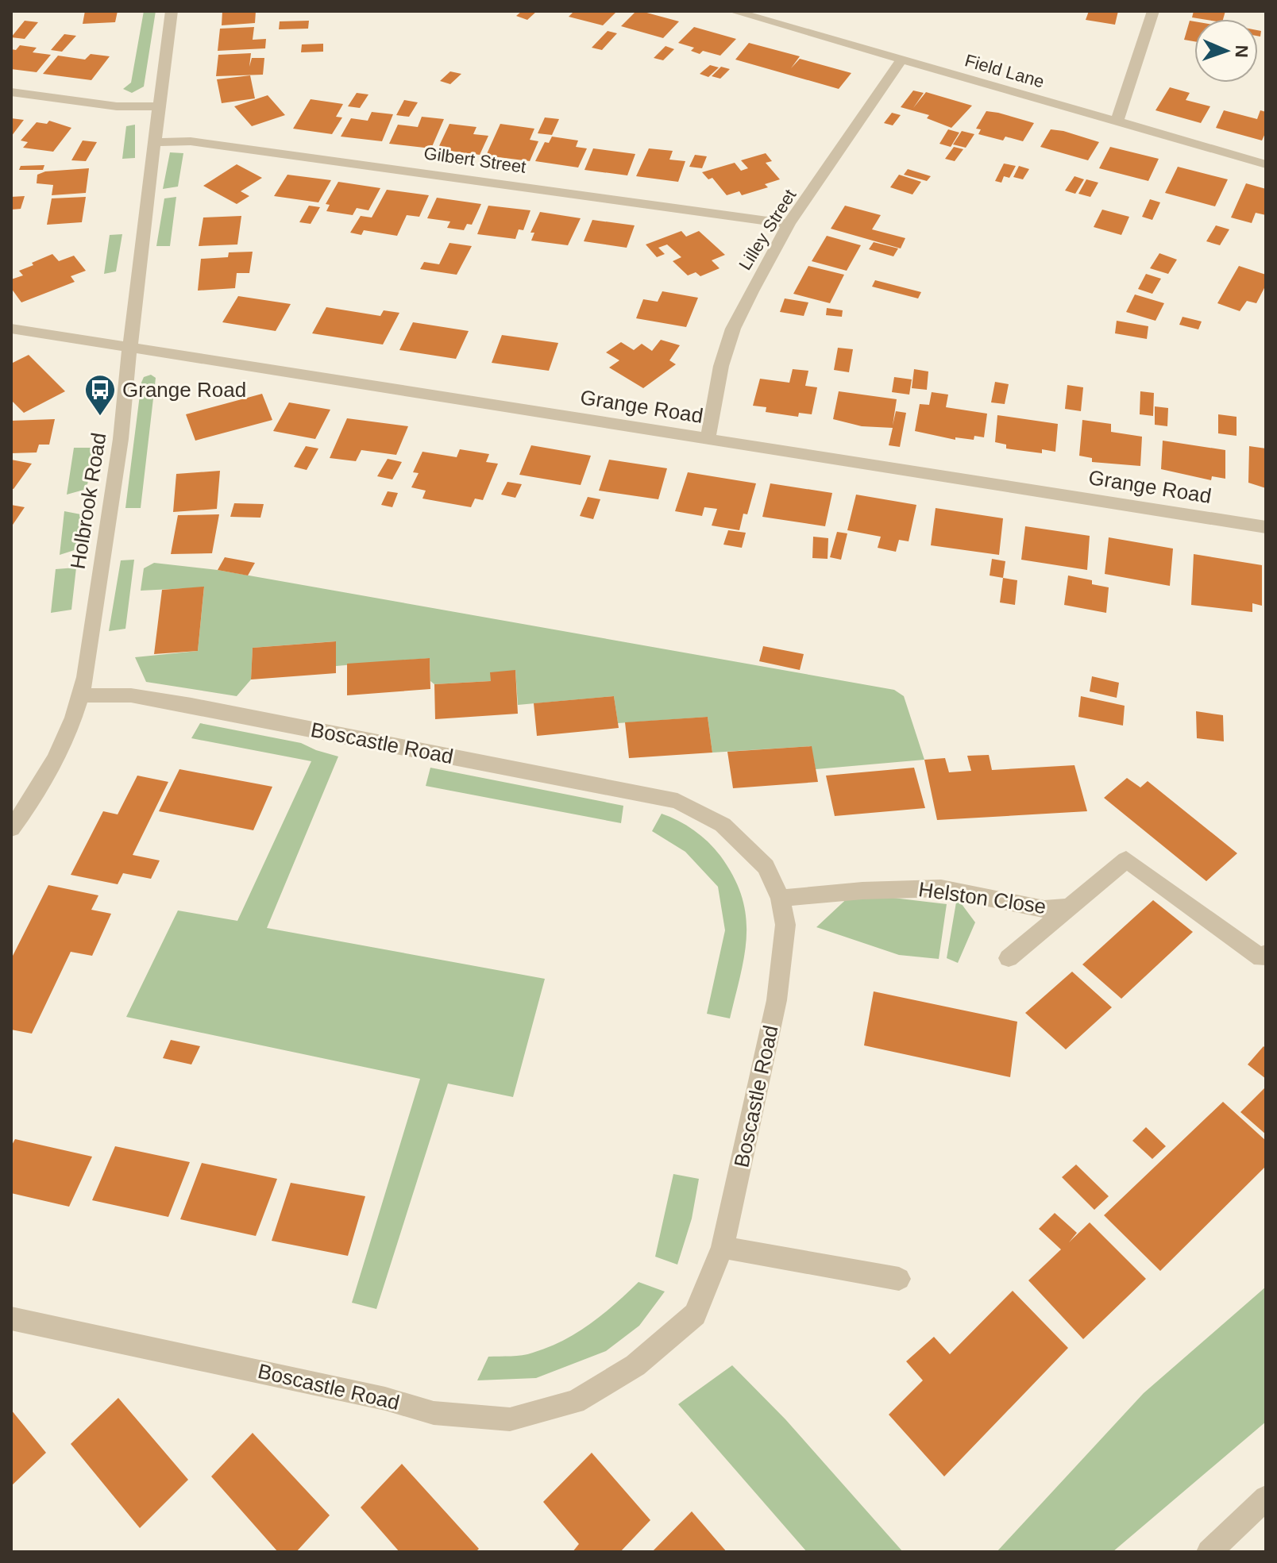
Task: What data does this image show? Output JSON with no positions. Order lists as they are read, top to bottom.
{
  "streets": {
    "street": [
      "Field Lane",
      "Gilbert Street",
      "Lilley Street",
      "Grange Road",
      "Holbrook Road",
      "Boscastle Road",
      "Helston Close"
    ]
  },
  "crossings": [
    ["Field Lane", "Lilley Street"],
    ["Gilbert Street", "Lilley Street"],
    ["Gilbert Street", "Holbrook Road"],
    ["Lilley Street", "Grange Road"],
    ["Grange Road", "Holbrook Road"],
    ["Holbrook Road", "Boscastle Road"],
    ["Boscastle Road", "Helston Close"]
  ],
  "places": {
    "bus stop": ["Grange Road"]
  },
  "north": "right"
}
